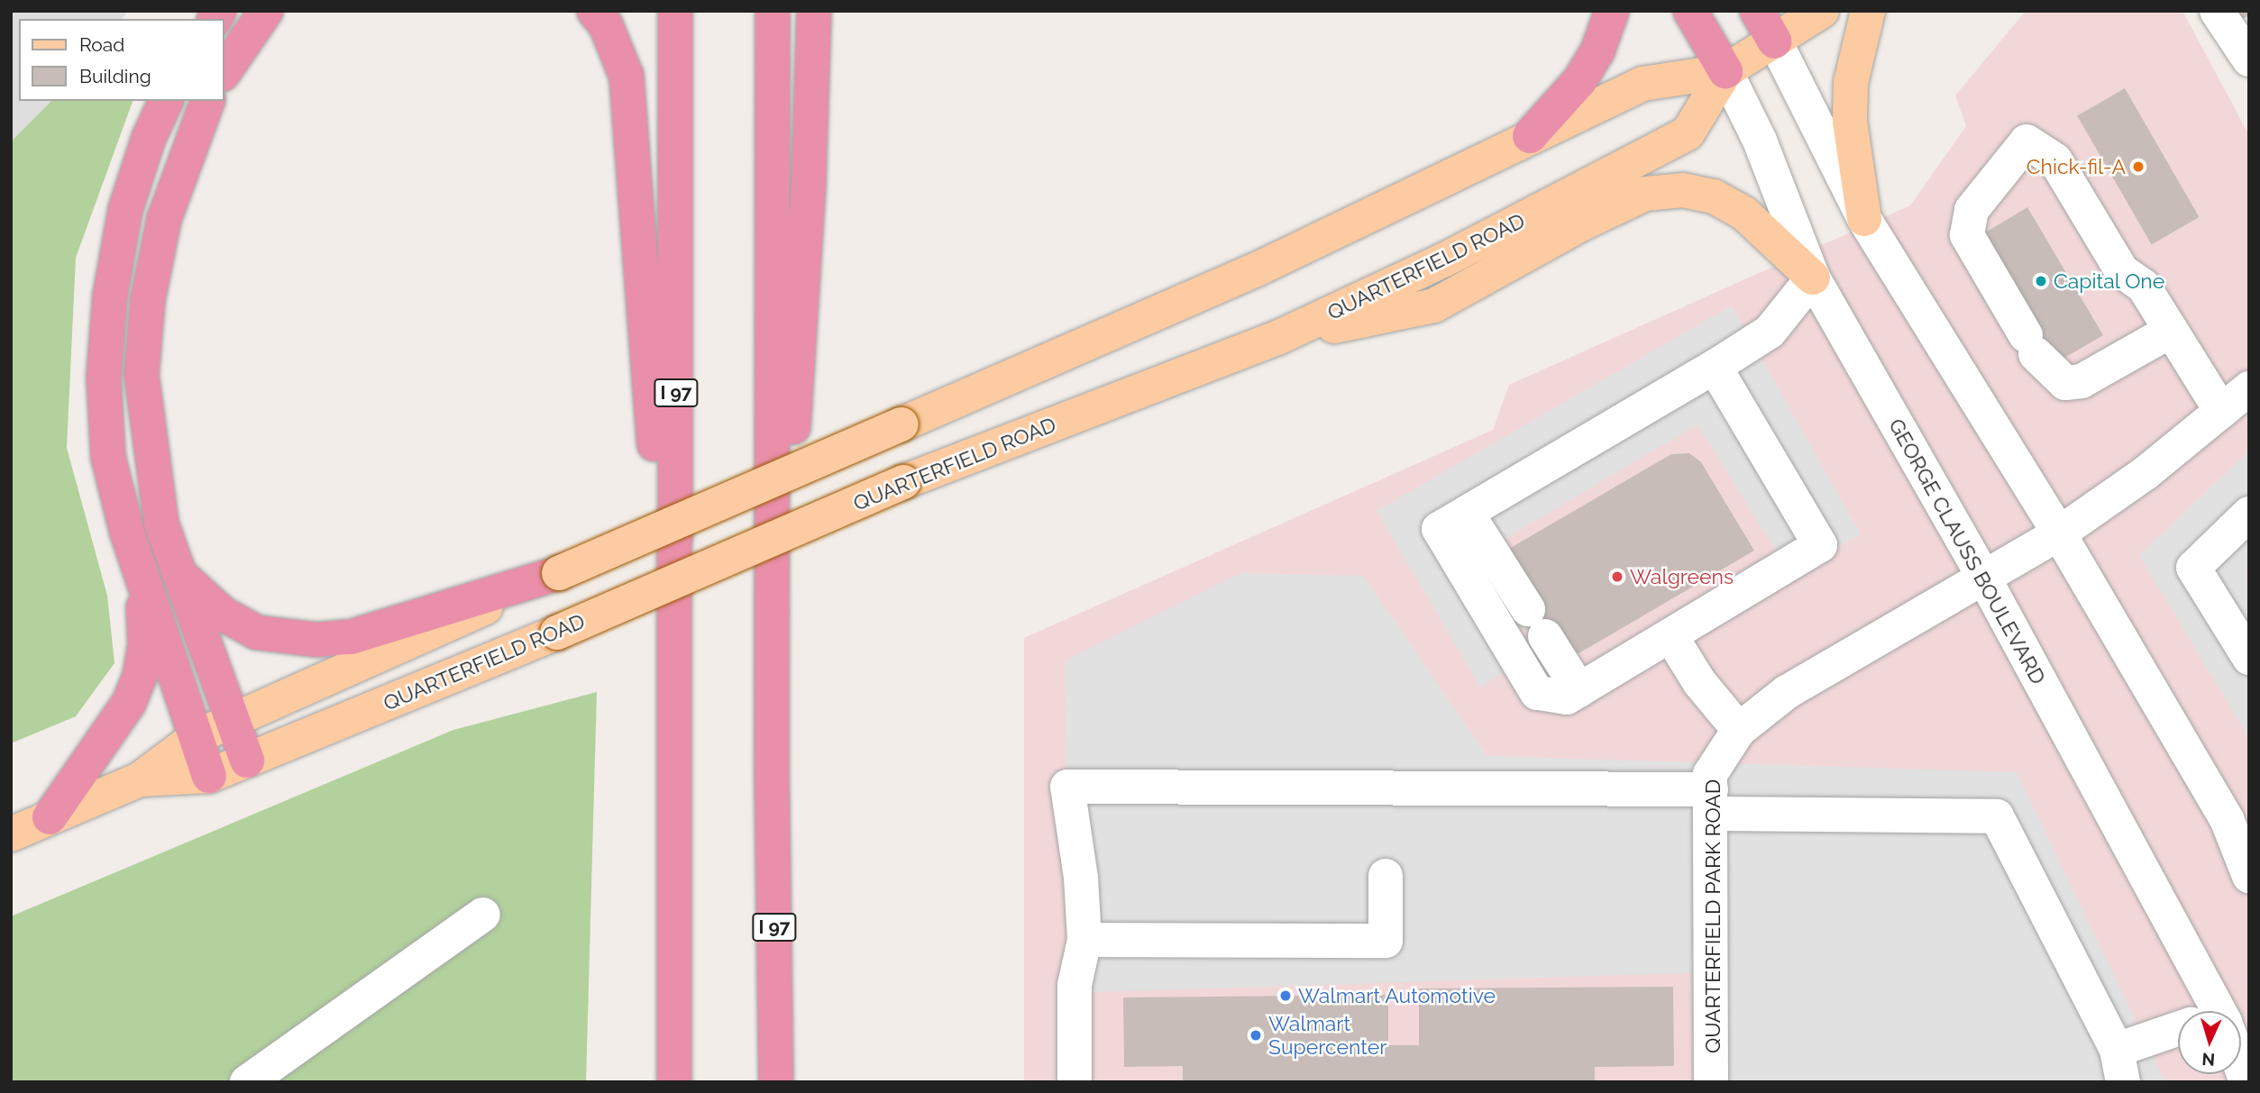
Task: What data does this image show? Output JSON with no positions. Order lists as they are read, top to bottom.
{
  "streets": {
    "highway": ["I 97"],
    "main road": ["QUARTERFIELD ROAD"],
    "street": ["GEORGE CLAUSS BOULEVARD", "QUARTERFIELD PARK ROAD"]
  },
  "crossings": [
    ["QUARTERFIELD ROAD", "GEORGE CLAUSS BOULEVARD"],
    ["GEORGE CLAUSS BOULEVARD", "QUARTERFIELD PARK ROAD"]
  ],
  "places": [
    "Chick-fil-A",
    "Capital One",
    "Walgreens",
    "Walmart Automotive",
    "Walmart Supercenter"
  ],
  "legend": ["Road", "Building"],
  "north": "bottom"
}
